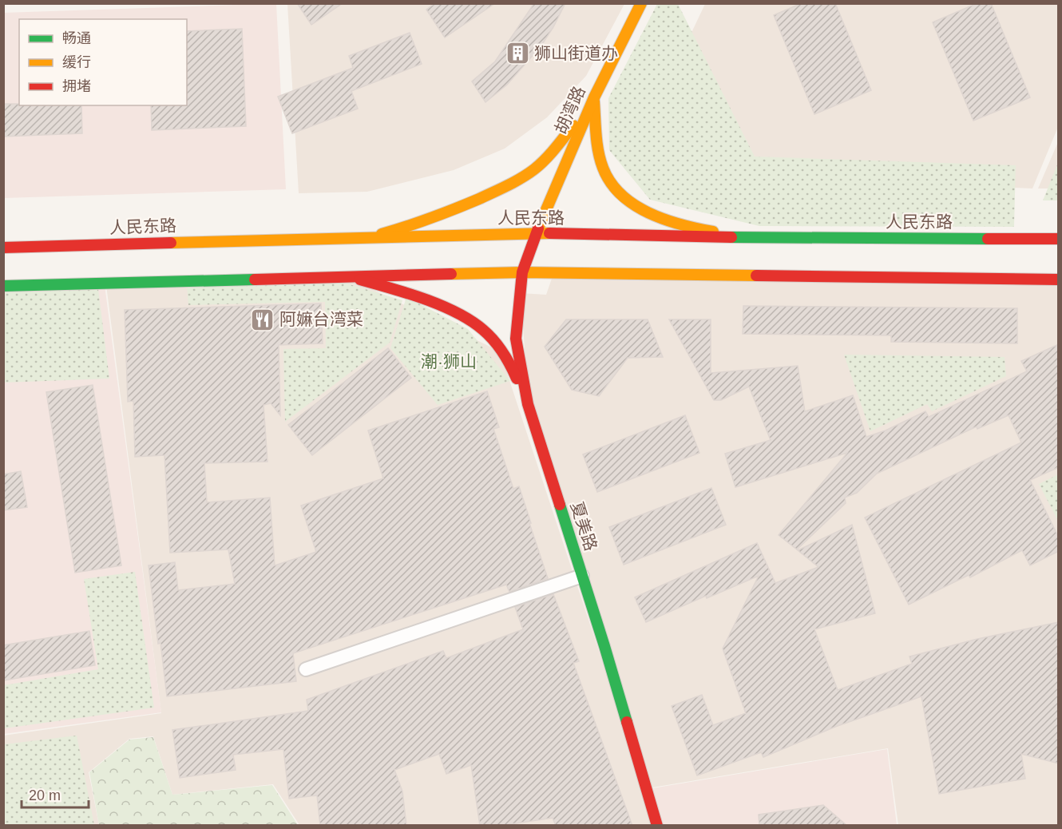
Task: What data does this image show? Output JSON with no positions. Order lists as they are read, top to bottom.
{
  "streets": {
    "main road": ["胡湾路", "人民东路", "夏美路"]
  },
  "crossings": [
    ["胡湾路", "人民东路"],
    ["胡湾路", "夏美路"],
    ["人民东路", "夏美路"]
  ],
  "parks": ["潮·狮山"],
  "places": {
    "building": ["狮山街道办"],
    "restaurant": ["阿嫲台湾菜"]
  },
  "legend": ["畅通", "缓行", "拥堵"],
  "scale_bar": "20 m"
}
